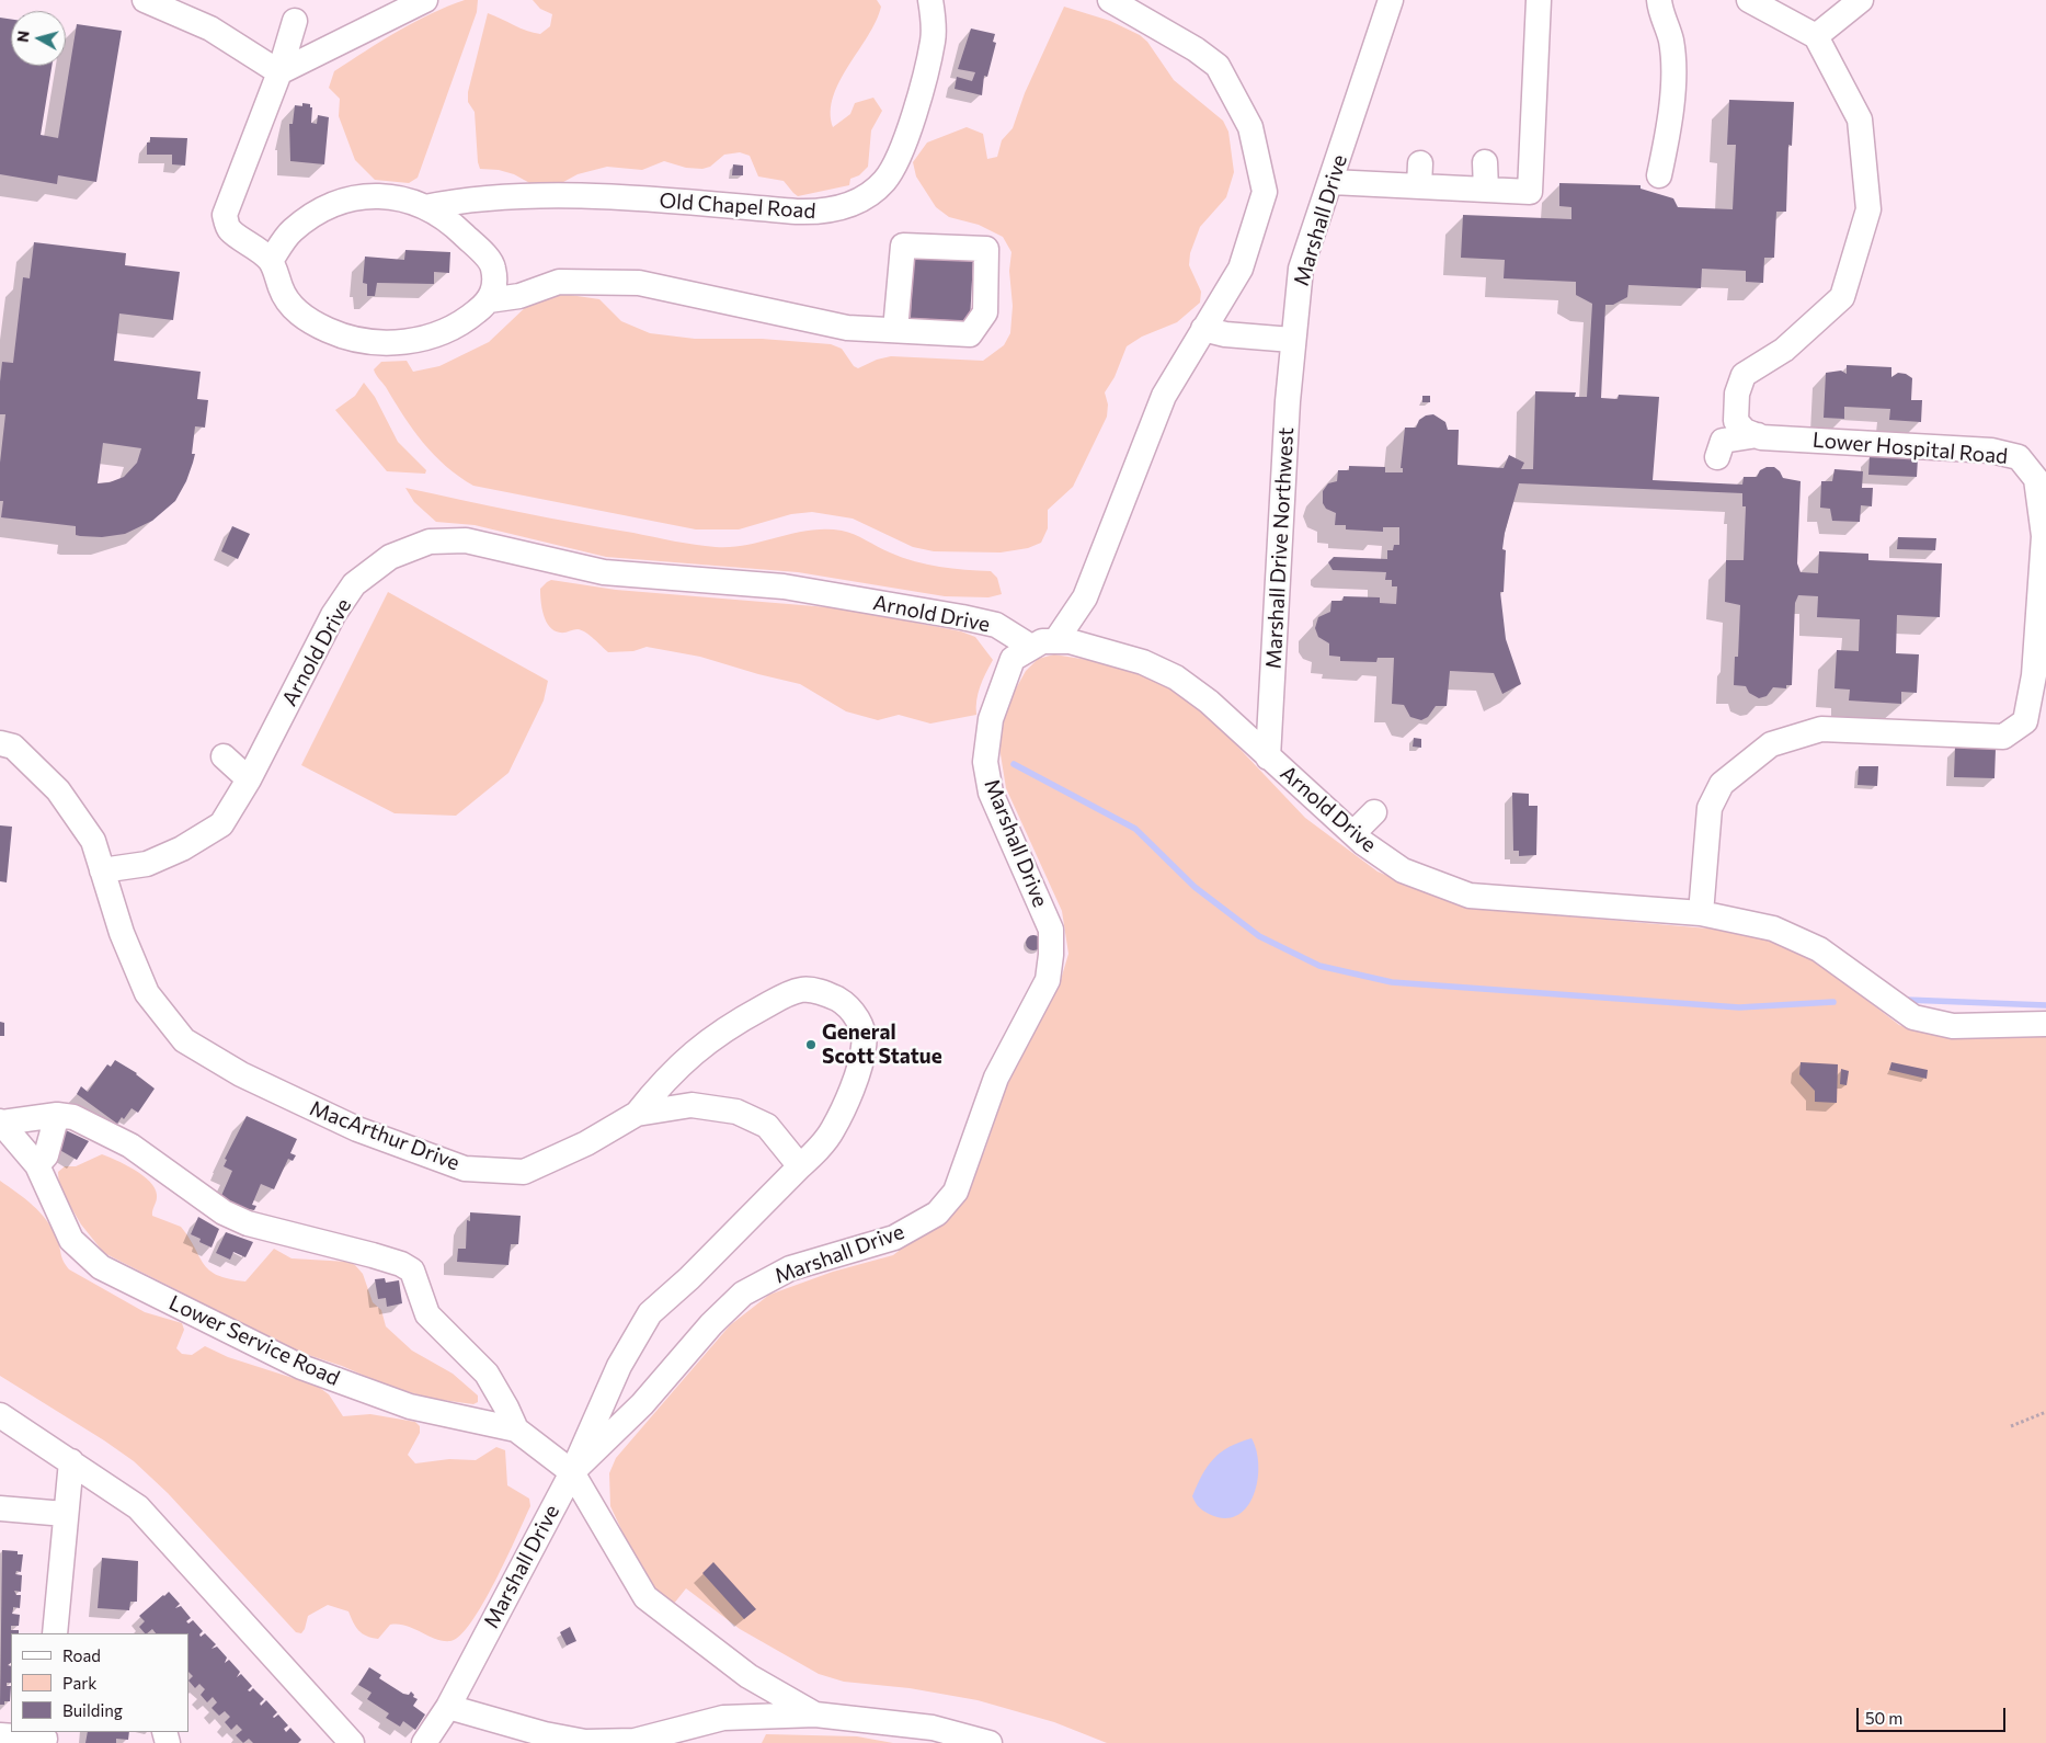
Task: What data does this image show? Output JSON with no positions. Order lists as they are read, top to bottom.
{
  "streets": {
    "street": [
      "Old Chapel Road",
      "Marshall Drive",
      "Lower Hospital Road",
      "Marshall Drive Northwest",
      "Arnold Drive",
      "MacArthur Drive",
      "Lower Service Road"
    ]
  },
  "crossings": [
    ["Marshall Drive", "Marshall Drive Northwest"],
    ["Marshall Drive", "Arnold Drive"],
    ["Marshall Drive", "Lower Service Road"],
    ["Lower Hospital Road", "Arnold Drive"],
    ["Marshall Drive Northwest", "Arnold Drive"],
    ["Arnold Drive", "MacArthur Drive"]
  ],
  "places": ["General Scott Statue"],
  "legend": ["Road", "Park", "Building"],
  "scale_bar": "50 m",
  "north": "left"
}
